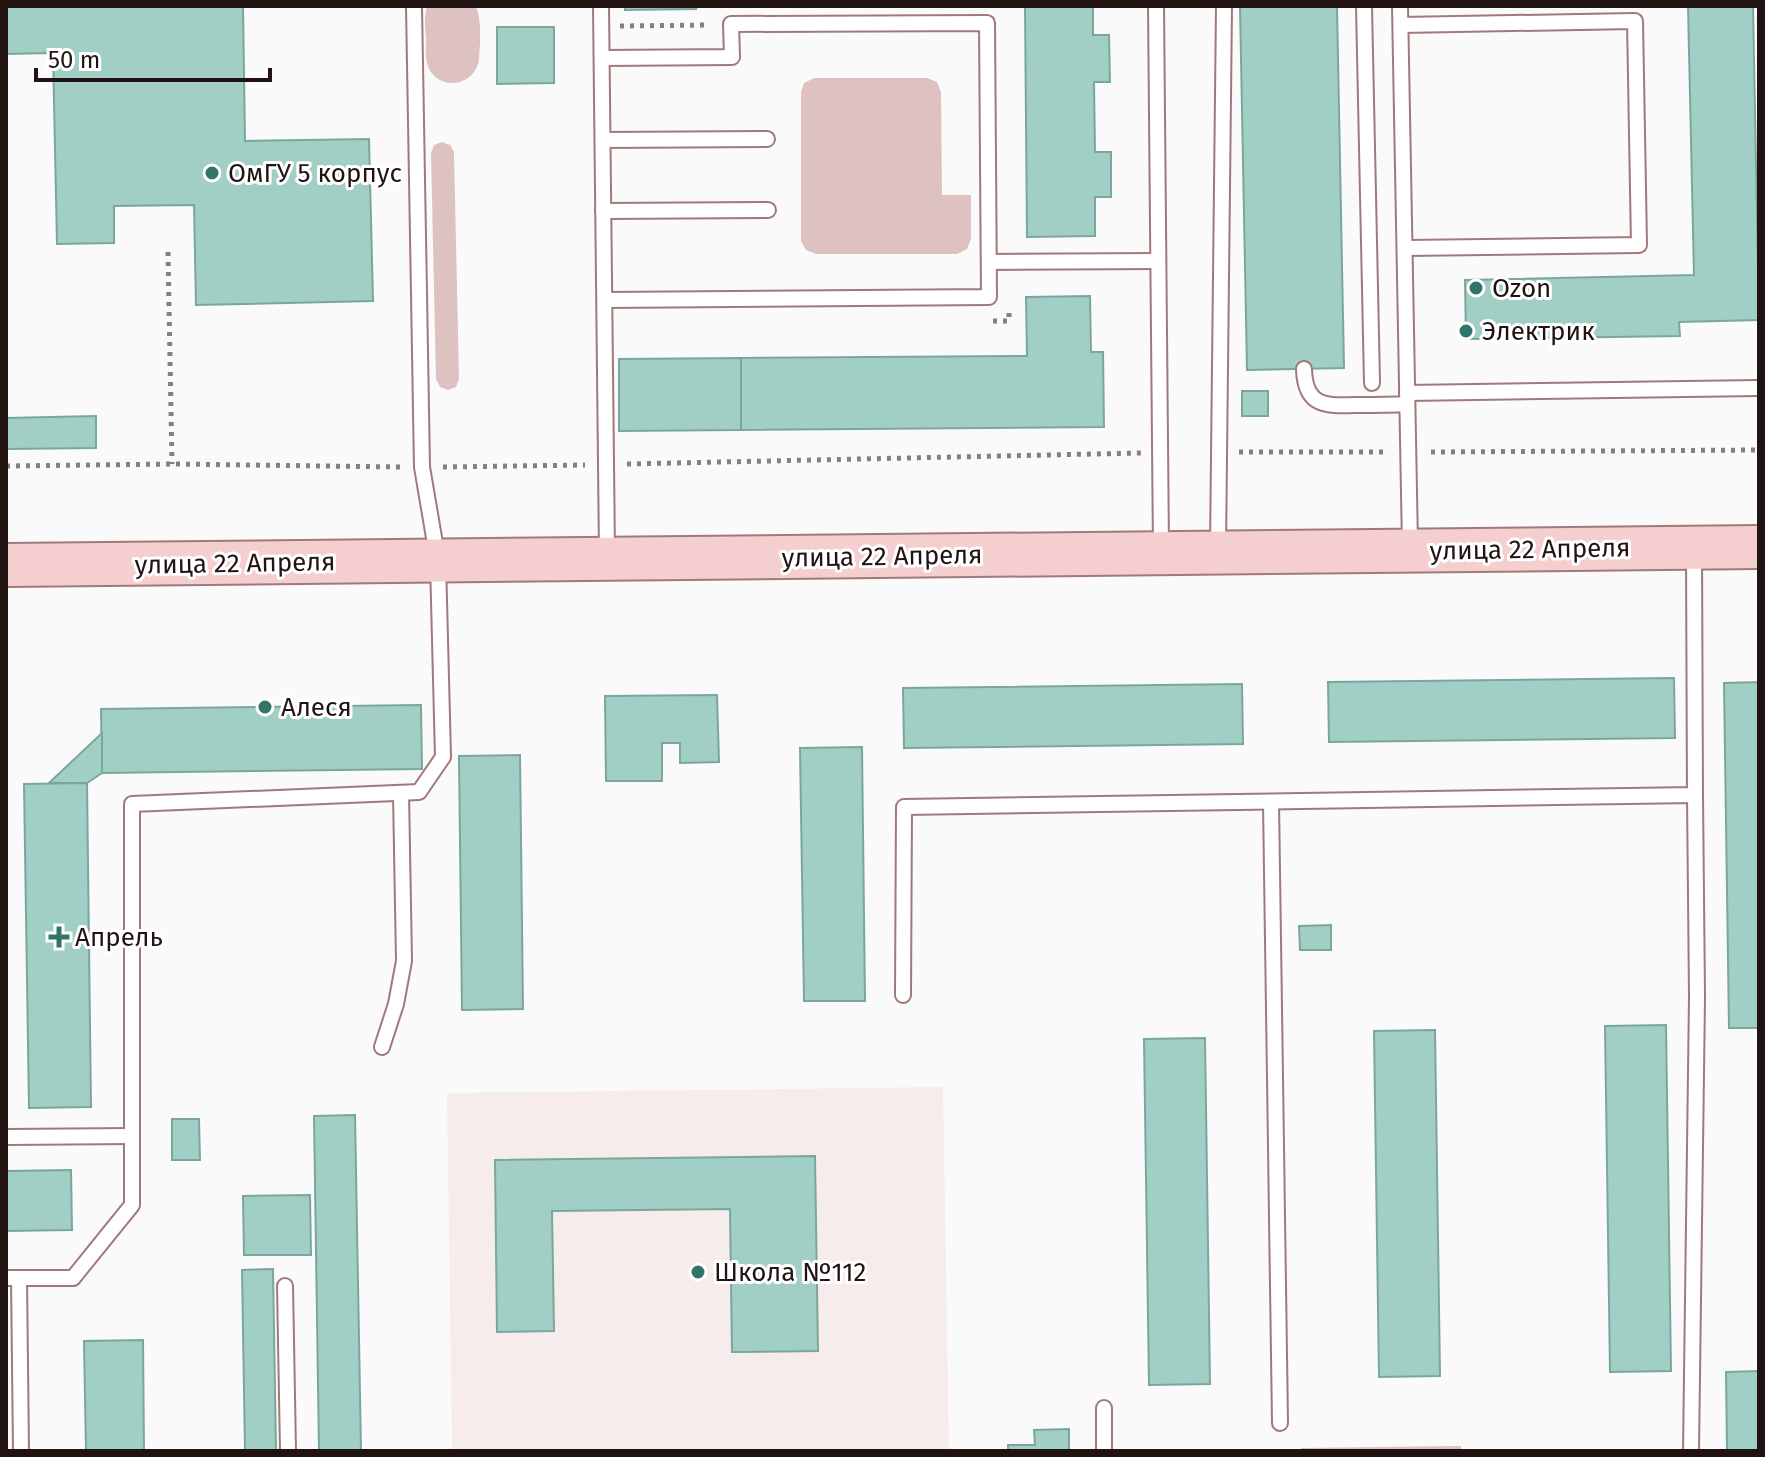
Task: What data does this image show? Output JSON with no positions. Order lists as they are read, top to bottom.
{
  "streets": {
    "main road": ["улица 22 Апреля"]
  },
  "places": {
    "other": [
      "ОмГУ 5 корпус",
      "Ozon",
      "Электрик",
      "Алеся",
      "Школа №112"
    ],
    "health": ["Апрель"]
  },
  "scale_bar": "50 m"
}
